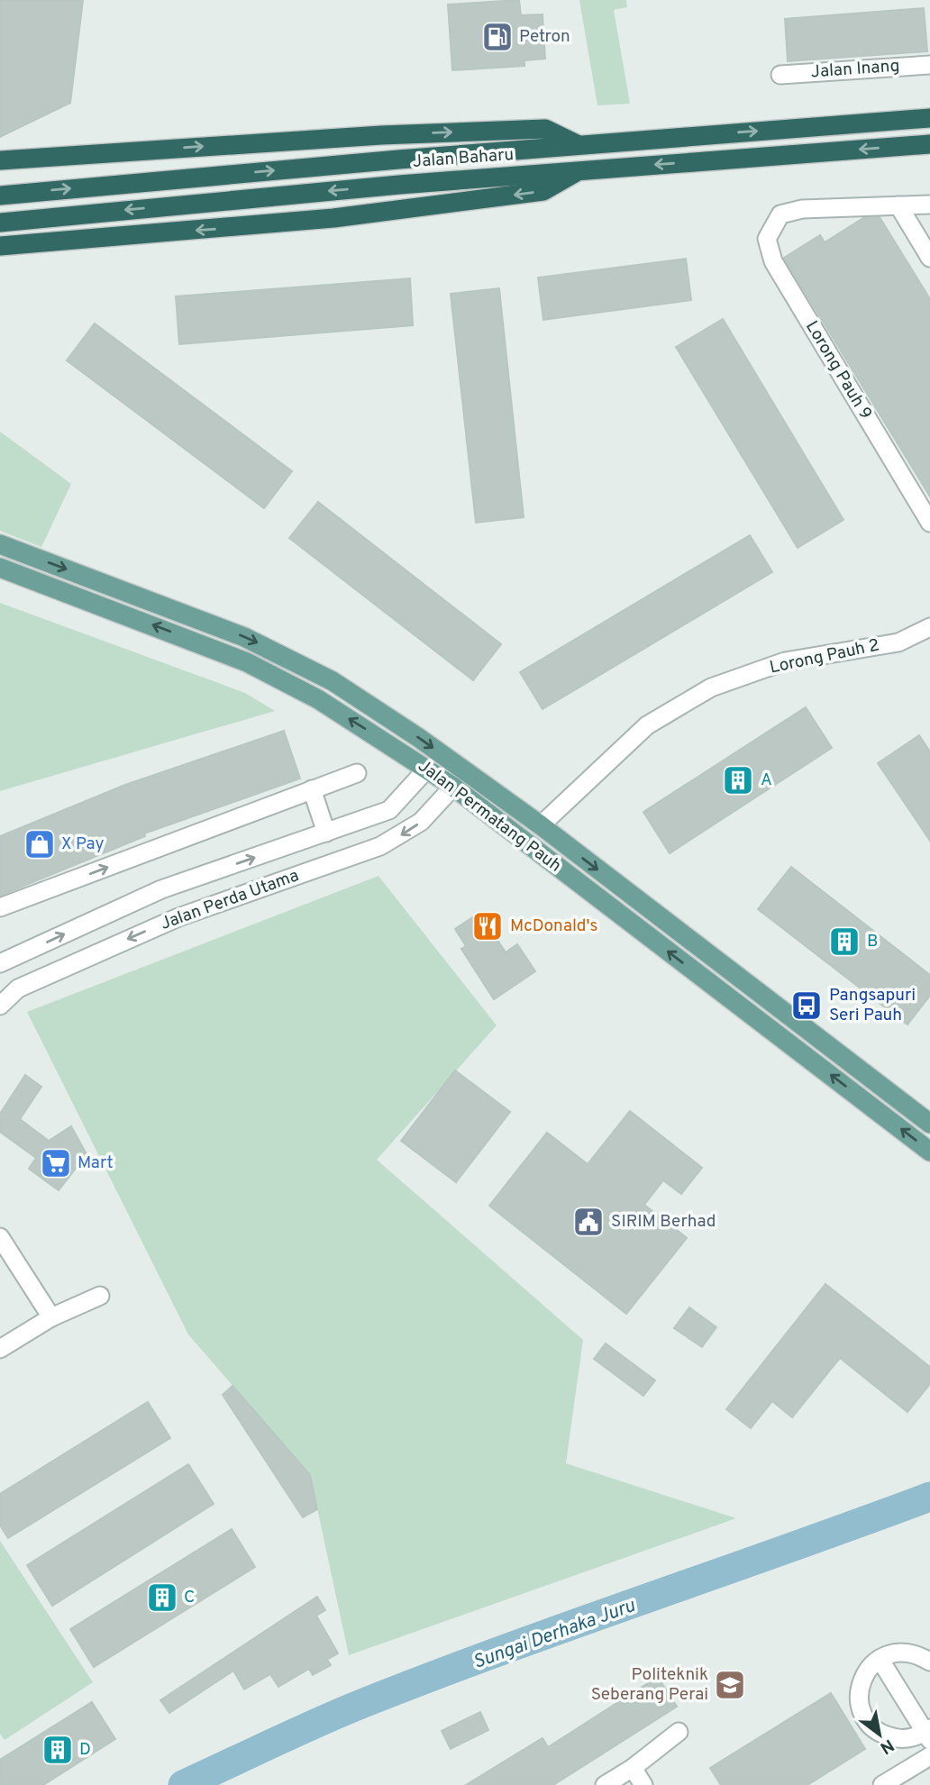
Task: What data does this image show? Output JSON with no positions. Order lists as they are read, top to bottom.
{
  "streets": {
    "highway": ["Jalan Baharu"],
    "main road": ["Jalan Permatang Pauh"],
    "street": [
      "Jalan Inang",
      "Lorong Pauh 9",
      "Lorong Pauh 2",
      "Jalan Perda Utama"
    ]
  },
  "crossings": [
    ["Lorong Pauh 2", "Jalan Permatang Pauh"],
    ["Jalan Permatang Pauh", "Jalan Perda Utama"]
  ],
  "water": ["Sungai Derhaka Juru"],
  "places": {
    "fuel station": ["Petron"],
    "building": [
      "A",
      "B",
      "C",
      "D"
    ],
    "shop": ["X Pay"],
    "restaurant": ["McDonald's"],
    "bus stop": ["Pangsapuri Seri Pauh"],
    "supermarket": ["Mart"],
    "public building": ["SIRIM Berhad"],
    "school or university": ["Politeknik Seberang Perai"]
  },
  "north": "bottom right"
}
